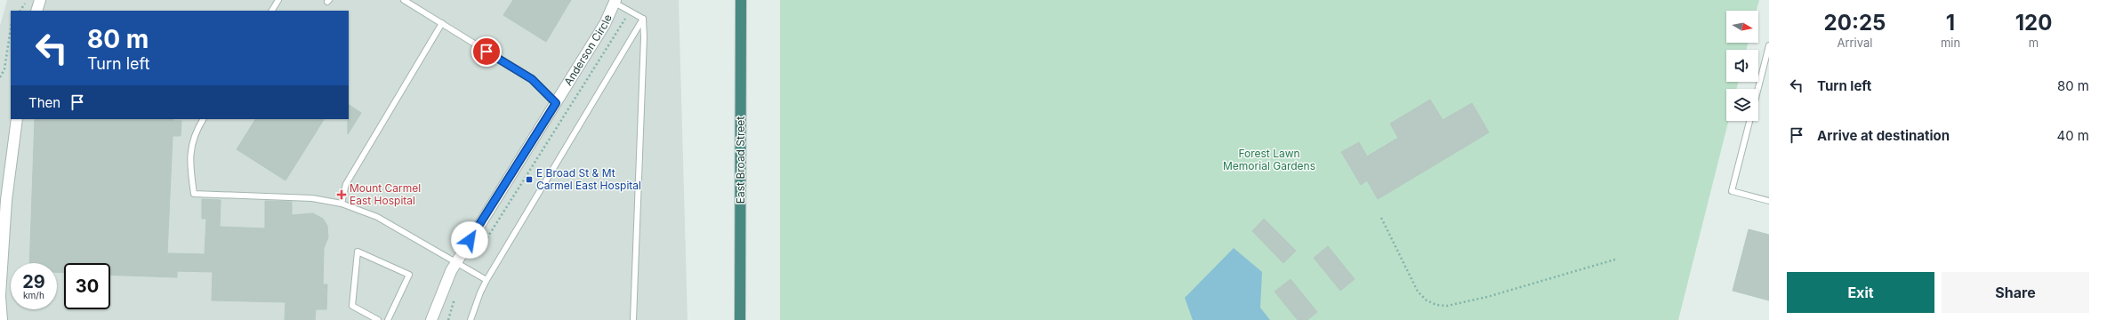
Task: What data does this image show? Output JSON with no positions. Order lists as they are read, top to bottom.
{
  "streets": {
    "highway": ["East Broad Street"],
    "street": ["Anderson Circle"]
  },
  "parks": ["Forest Lawn Memorial Gardens"],
  "places": {
    "transit": ["E Broad St & Mt Carmel East Hospital"],
    "health": ["Mount Carmel East Hospital"]
  },
  "north": "right",
  "page": {
    "eta": [
      "20:25",
      "Arrival",
      "1",
      "min",
      "120",
      "m"
    ],
    "turn": ["80 m", "Turn left"],
    "list": [
      {
        "name": "Turn left",
        "value": "80 m"
      },
      {
        "name": "Arrive at destination",
        "value": "40 m"
      }
    ],
    "then": "Then",
    "speed": "29 km/h",
    "limit": "30",
    "buttons": ["Exit", "Share"]
  }
}
